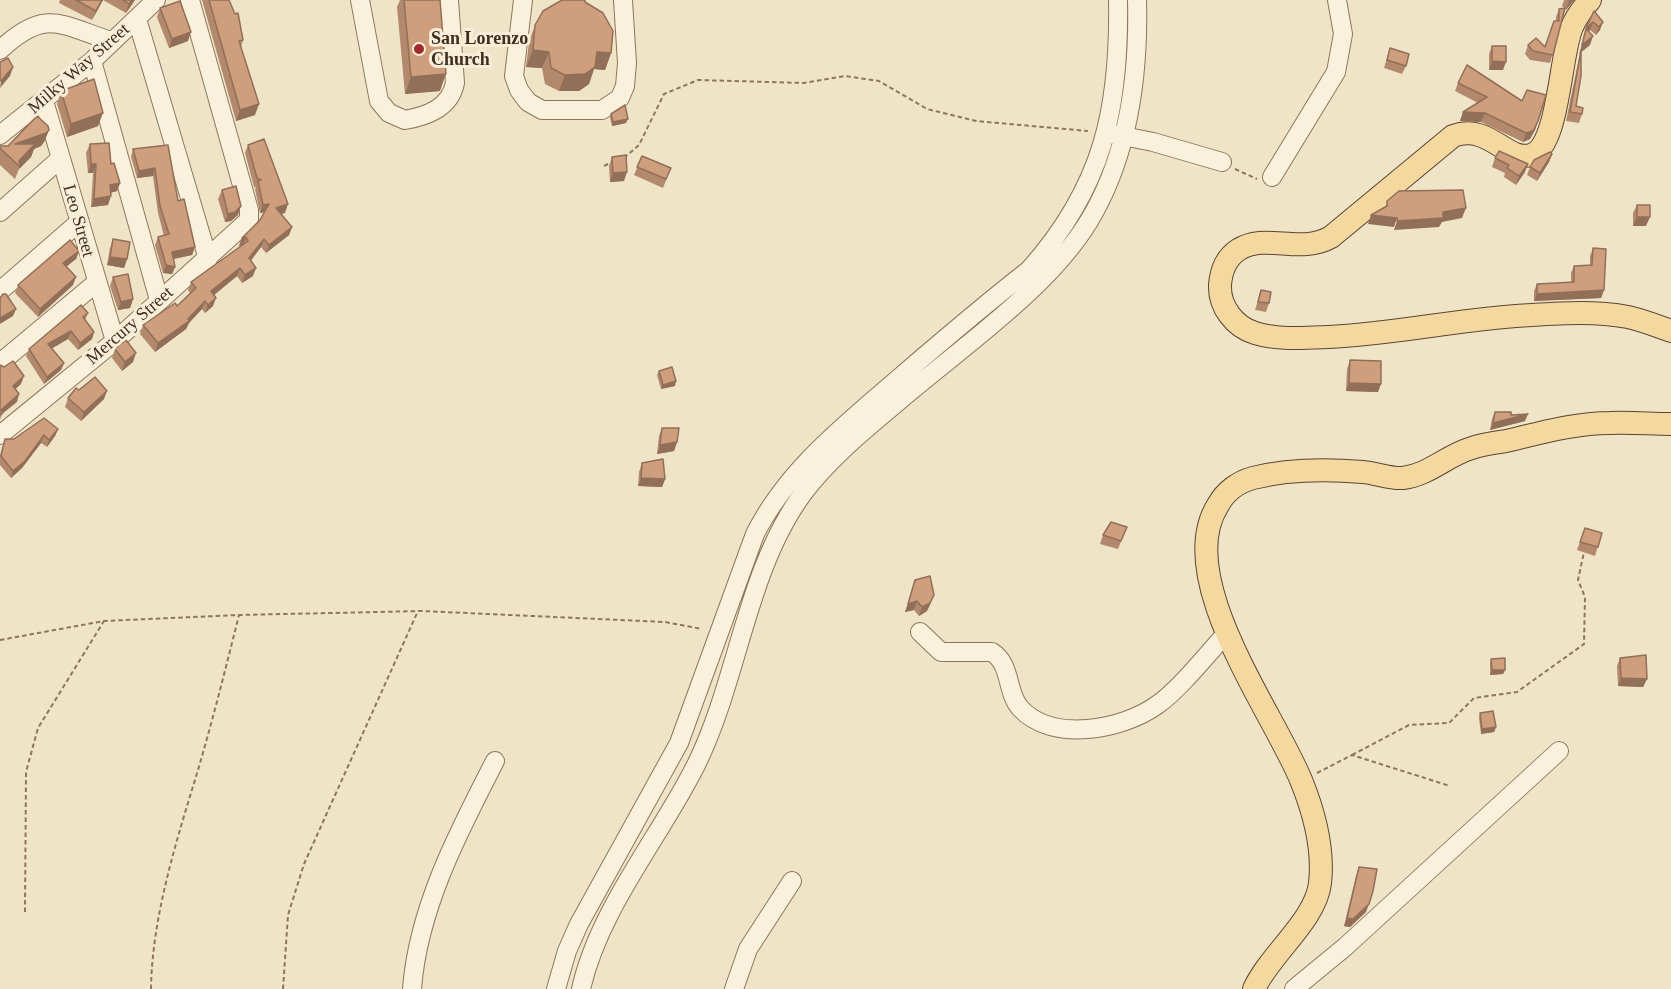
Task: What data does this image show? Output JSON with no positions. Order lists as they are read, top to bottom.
{
  "streets": {
    "street": ["Milky Way Street", "Leo Street", "Mercury Street"]
  },
  "crossings": [
    ["Milky Way Street", "Leo Street"],
    ["Leo Street", "Mercury Street"]
  ],
  "places": ["San Lorenzo Church"]
}
